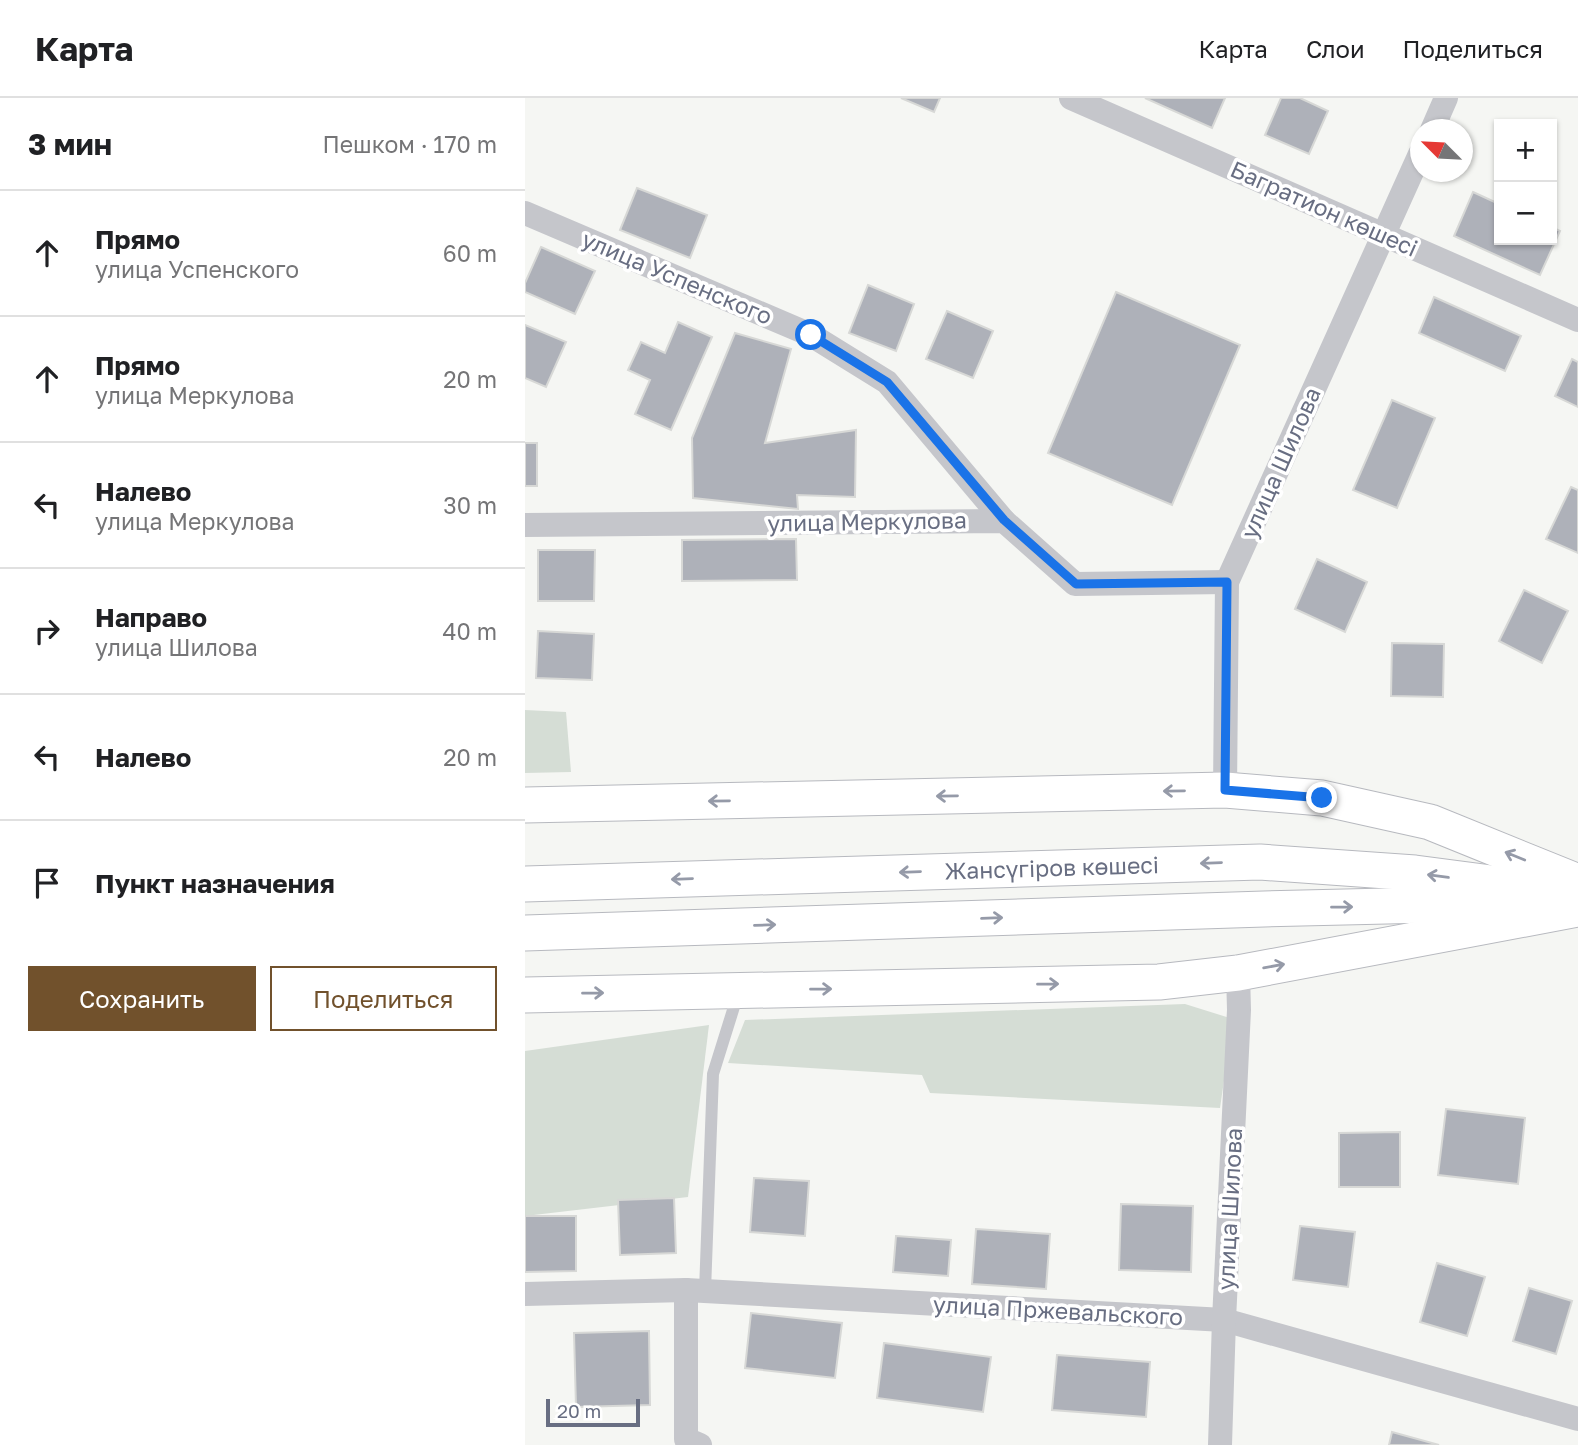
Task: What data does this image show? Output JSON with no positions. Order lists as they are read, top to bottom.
{
  "streets": {
    "main road": ["Жансүгіров көшесі"],
    "street": [
      "Багратион көшесі",
      "улица Успенского",
      "улица Шилова",
      "улица Меркулова",
      "улица Пржевальского"
    ]
  },
  "crossings": [
    ["Багратион көшесі", "улица Шилова"],
    ["улица Успенского", "улица Меркулова"],
    ["улица Шилова", "улица Пржевальского"]
  ],
  "scale_bar": "20 m",
  "north": "top left",
  "page": {
    "header": "Карта",
    "nav": ["Карта", "Слои", "Поделиться"],
    "heading": ["3 мин", "Пешком · 170 m"],
    "map_buttons": ["+", "−"],
    "list": [
      ["Прямо", "улица Успенского", "60 m"],
      ["Прямо", "улица Меркулова", "20 m"],
      ["Налево", "улица Меркулова", "30 m"],
      ["Направо", "улица Шилова", "40 m"],
      ["Налево", "20 m"],
      "Пункт назначения"
    ],
    "buttons": ["Сохранить", "Поделиться"],
    "scale": "20 m"
  }
}
